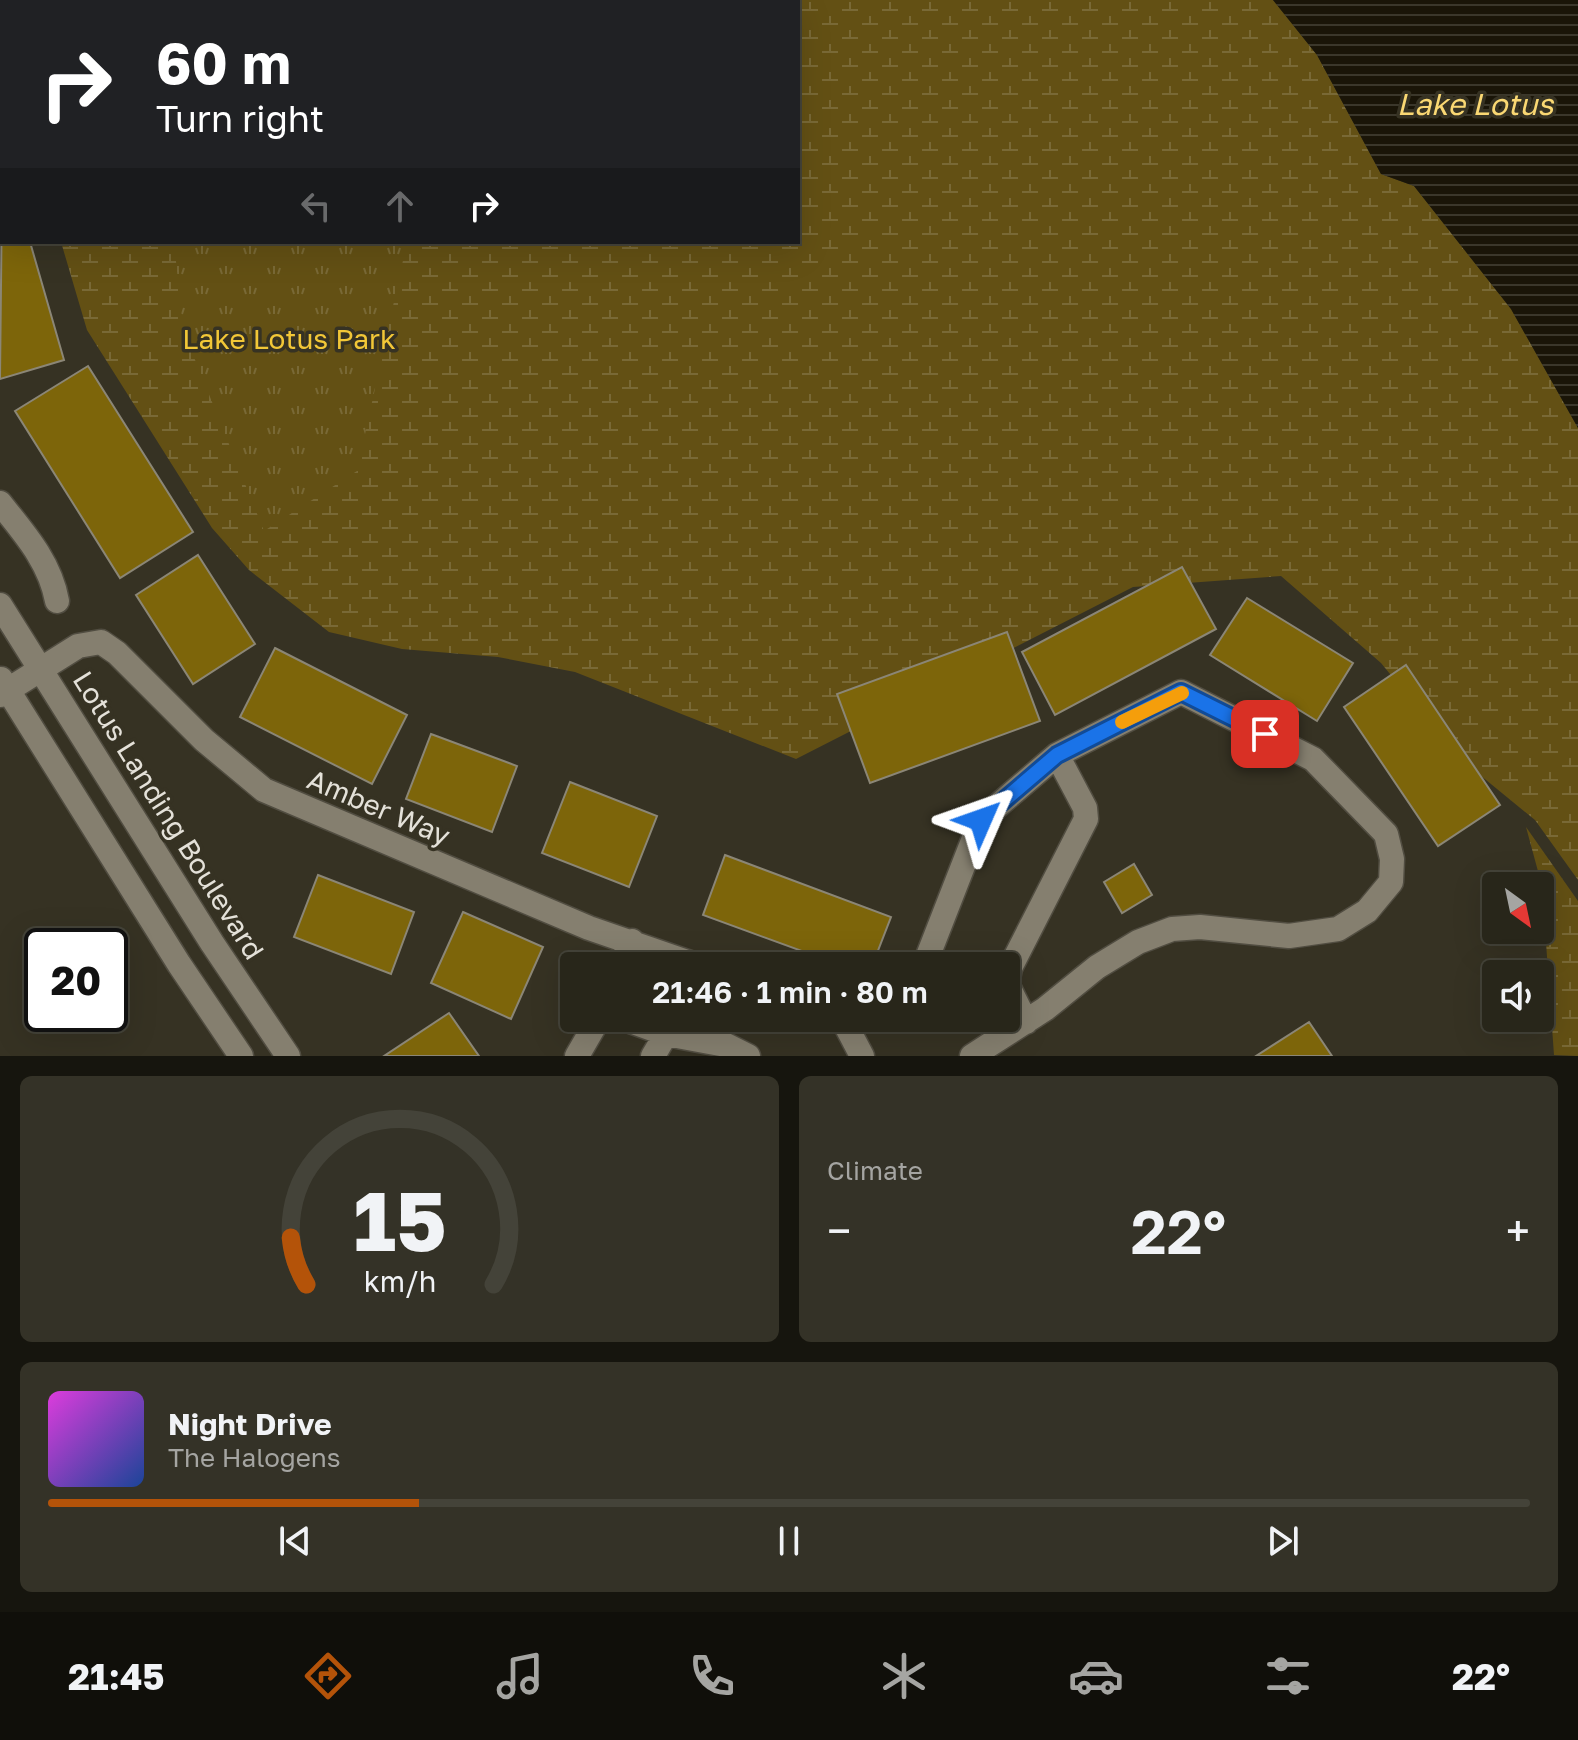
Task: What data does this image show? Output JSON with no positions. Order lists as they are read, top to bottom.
{
  "streets": {
    "street": ["Amber Way", "Lotus Landing Boulevard"]
  },
  "crossings": [
    ["Amber Way", "Lotus Landing Boulevard"]
  ],
  "water": ["Lake Lotus"],
  "parks": ["Lake Lotus Park"],
  "north": "bottom right",
  "page": {
    "turn": ["60 m", "Turn right"],
    "limit": "20",
    "trip": "21:46 · 1 min · 80 m",
    "tile": "Climate",
    "heat": ["−", "22°", "+"],
    "song": ["Night Drive", "The Halogens"],
    "tabs": ["21:45", "22°"],
    "gauge": ["15", "km/h"]
  }
}
